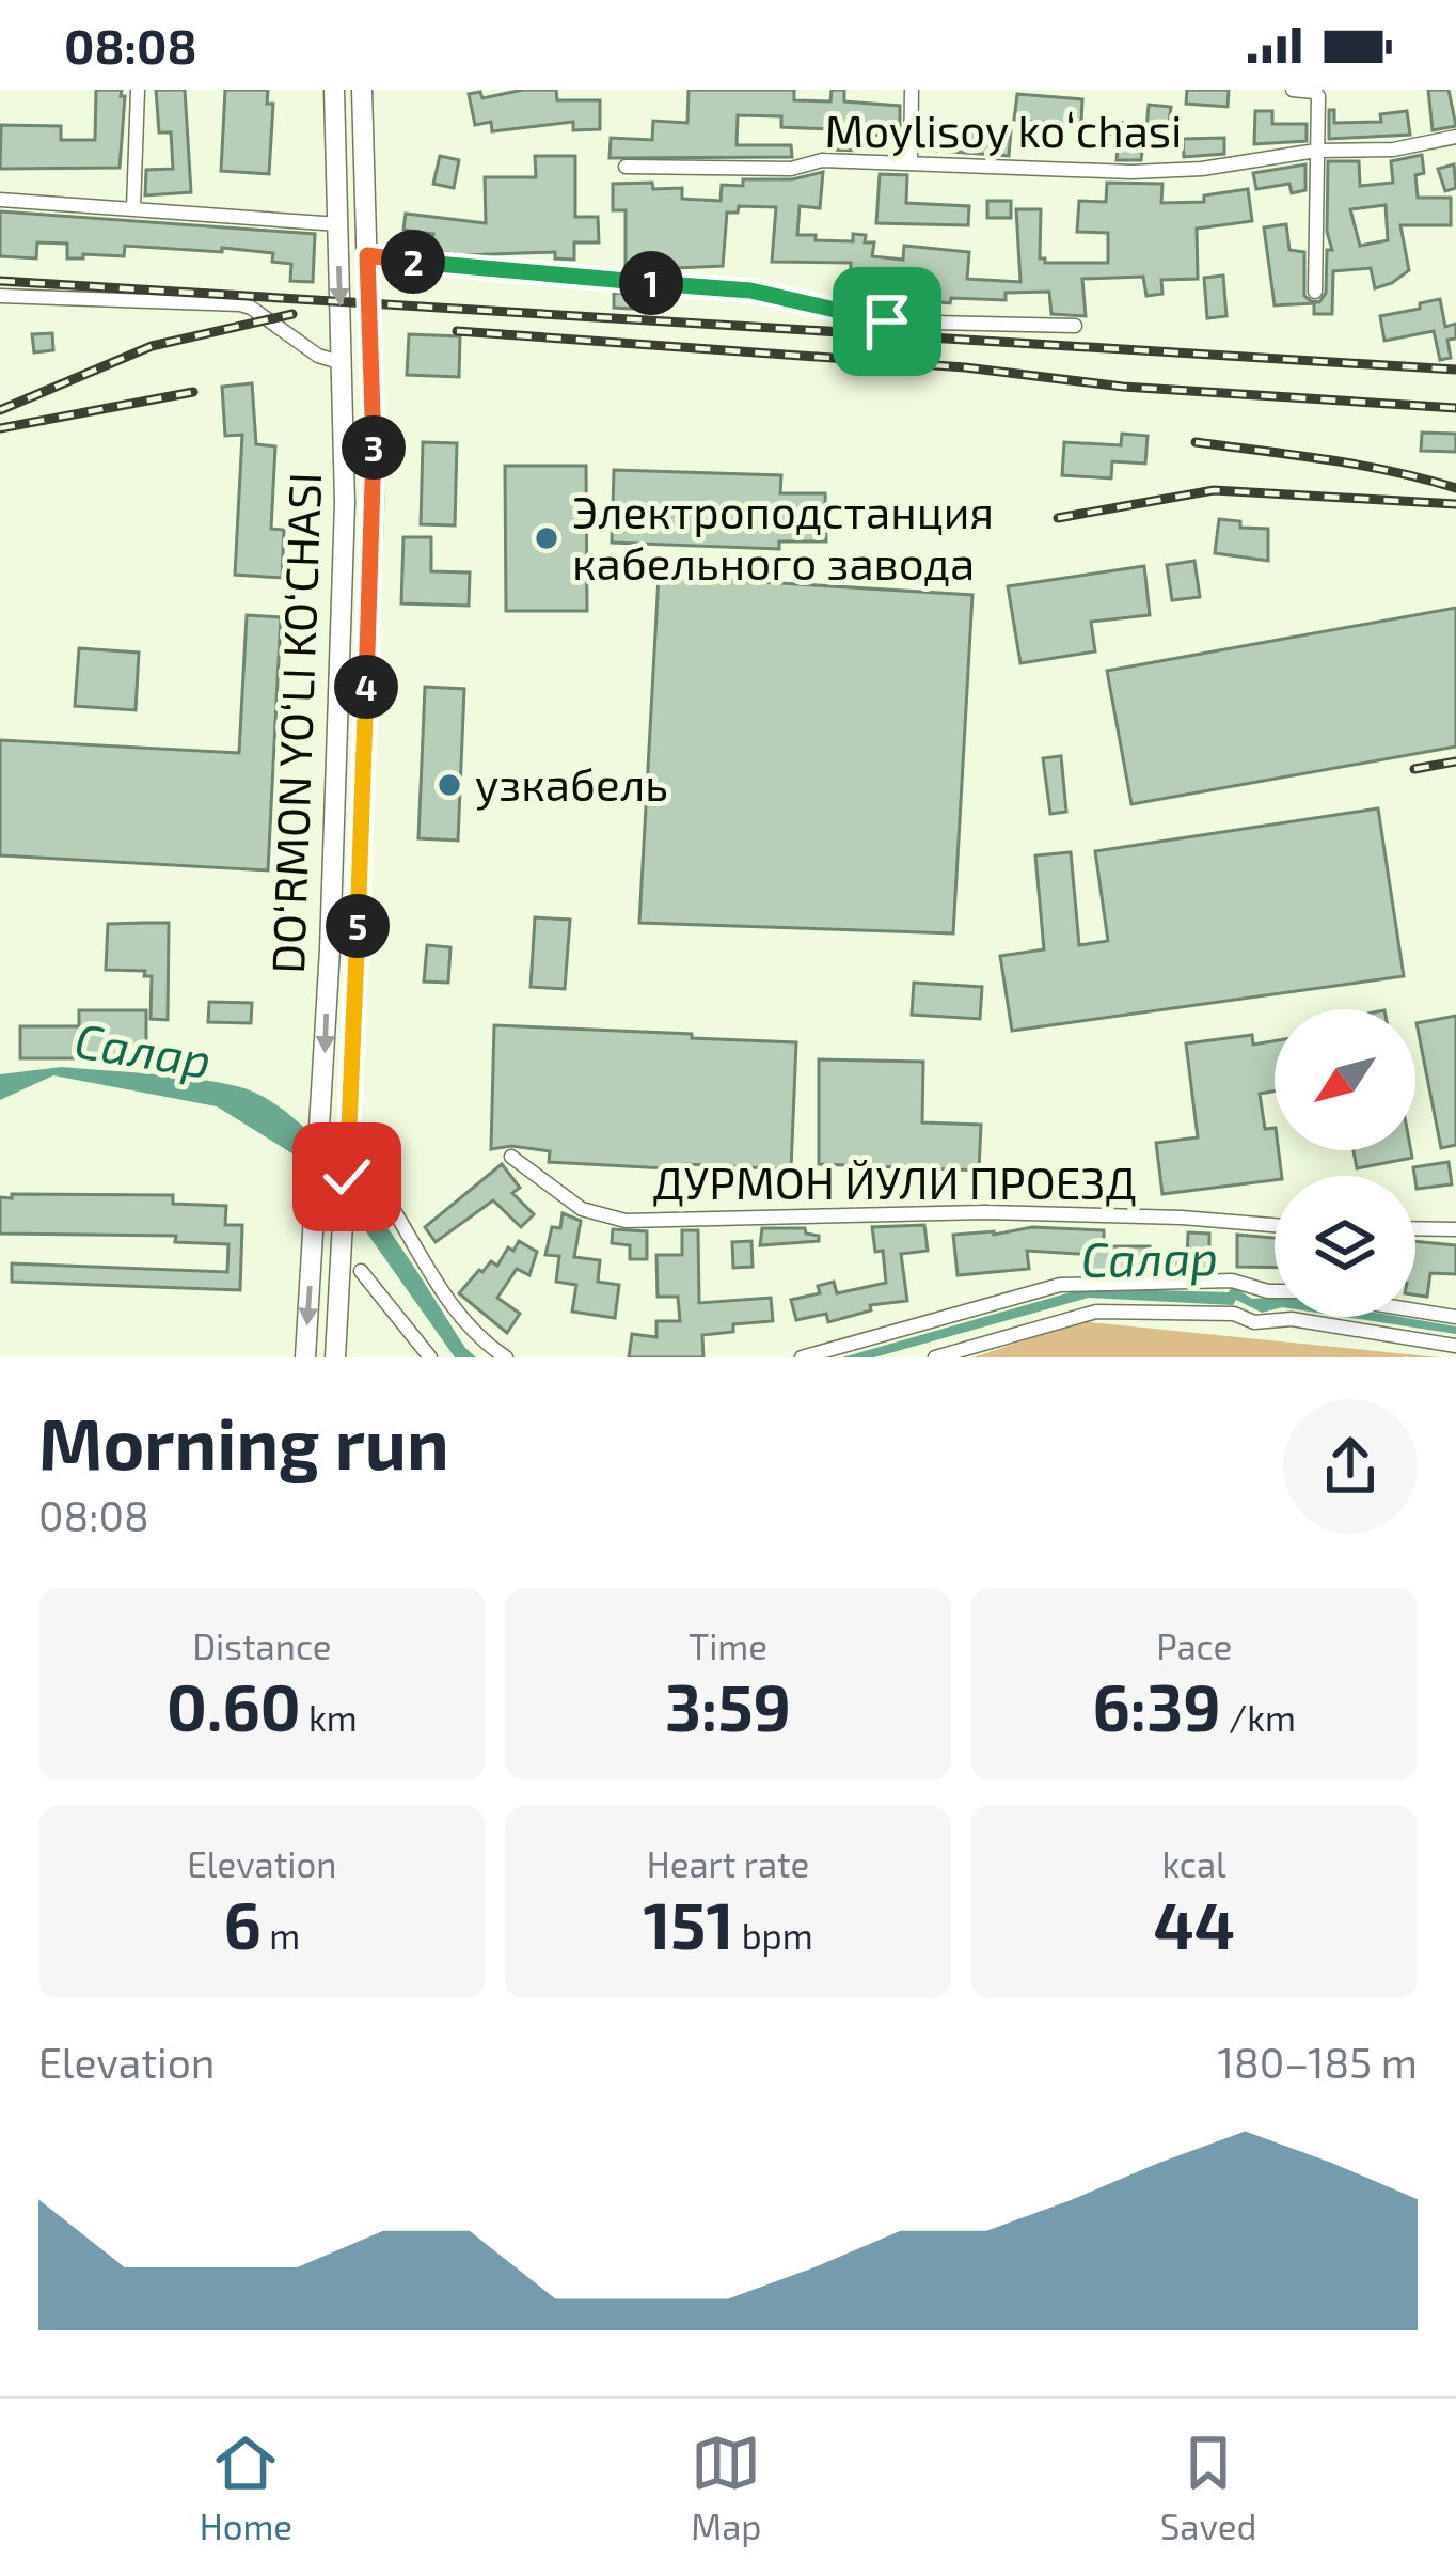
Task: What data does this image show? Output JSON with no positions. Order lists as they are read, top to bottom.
{
  "streets": {
    "main road": ["DO‘RMON YO‘LI KO‘CHASI"],
    "street": ["Moylisoy koʻchasi", "ДУРМОН ЙУЛИ ПРОЕЗД"]
  },
  "water": ["Салар"],
  "places": ["Электроподстанция кабельного завода", "узкабель"],
  "north": "bottom left",
  "page": {
    "status": "08:08",
    "pins": [
      "2",
      "1",
      "3",
      "4",
      "5"
    ],
    "heading": ["Morning run", "08:08"],
    "stats": [
      ["Distance", "0.60 km"],
      ["Time", "3:59"],
      ["Pace", "6:39 /km"],
      ["Elevation", "6 m"],
      ["Heart rate", "151 bpm"],
      ["kcal", "44"]
    ],
    "chart": ["Elevation", "180–185 m"],
    "tabs": ["Home", "Map", "Saved"]
  }
}
